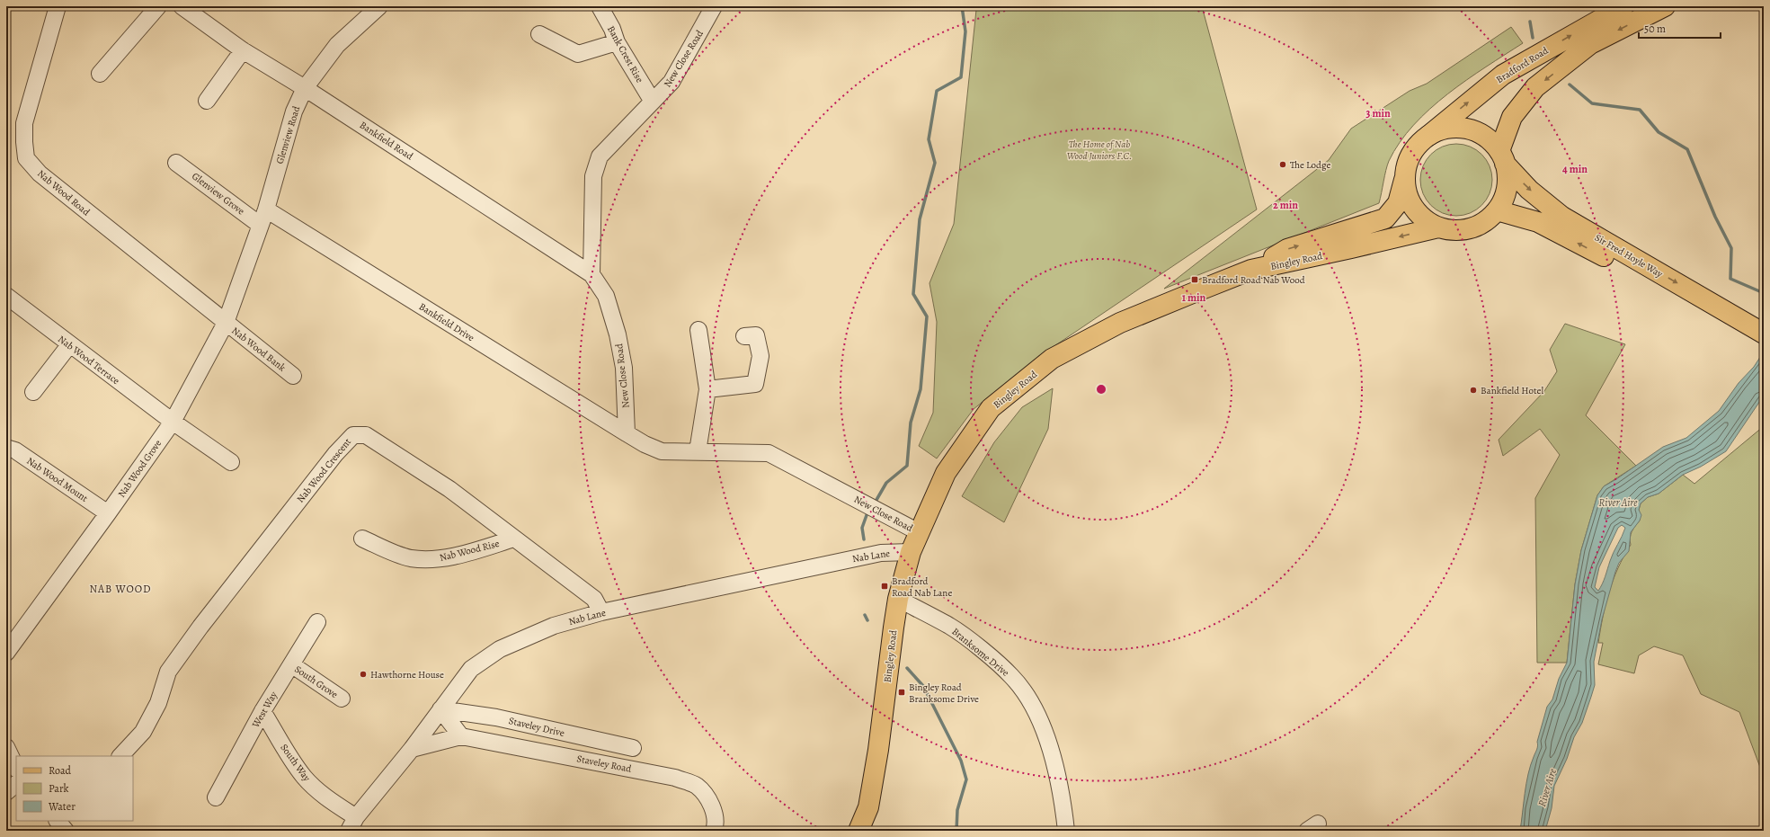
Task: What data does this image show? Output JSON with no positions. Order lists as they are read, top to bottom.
{
  "streets": {
    "main road": ["Bradford Road", "Sir Fred Hoyle Way", "Bingley Road"],
    "street": [
      "Bank Crest Rise",
      "New Close Road",
      "Glenview Road",
      "Bankfield Road",
      "Nab Wood Road",
      "Glenview Grove",
      "Bankfield Drive",
      "Nab Wood Bank",
      "Nab Wood Terrace",
      "Nab Wood Grove",
      "Nab Wood Crescent",
      "Nab Wood Mount",
      "Nab Wood Rise",
      "Nab Lane",
      "Branksome Drive",
      "South Grove",
      "West Way",
      "Staveley Drive",
      "South Way",
      "Staveley Road"
    ]
  },
  "crossings": [
    ["Bank Crest Rise", "New Close Road"],
    ["New Close Road", "Bankfield Road"],
    ["New Close Road", "Bingley Road"],
    ["New Close Road", "Bankfield Drive"],
    ["Bradford Road", "Sir Fred Hoyle Way"],
    ["Bradford Road", "Bingley Road"],
    ["Glenview Road", "Bankfield Road"],
    ["Glenview Road", "Glenview Grove"],
    ["Glenview Road", "Bankfield Drive"],
    ["Glenview Road", "Nab Wood Grove"],
    ["Nab Wood Road", "Nab Wood Bank"],
    ["Nab Wood Road", "Nab Wood Grove"],
    ["Sir Fred Hoyle Way", "Bingley Road"],
    ["Bingley Road", "Nab Lane"],
    ["Bingley Road", "Branksome Drive"],
    ["Nab Wood Bank", "Nab Wood Grove"],
    ["Nab Wood Terrace", "Nab Wood Grove"],
    ["Nab Wood Grove", "Nab Wood Mount"],
    ["Nab Wood Crescent", "Nab Wood Rise"],
    ["Nab Wood Crescent", "Nab Lane"],
    ["Nab Lane", "Staveley Drive"],
    ["Nab Lane", "South Way"],
    ["Nab Lane", "Staveley Road"],
    ["South Grove", "West Way"],
    ["West Way", "South Way"]
  ],
  "districts": ["NAB WOOD"],
  "water": ["River Aire"],
  "parks": ["The Home of Nab Wood Juniors F.C."],
  "places": {
    "other": ["The Lodge", "Bankfield Hotel", "Hawthorne House"],
    "transit": ["Bradford Road Nab Wood", "Bradford Road Nab Lane", "Bingley Road Branksome Drive"]
  },
  "legend": ["Road", "Park", "Water"],
  "scale_bar": "50 m",
  "rings": [
    "3 min",
    "4 min",
    "2 min",
    "1 min"
  ]
}
